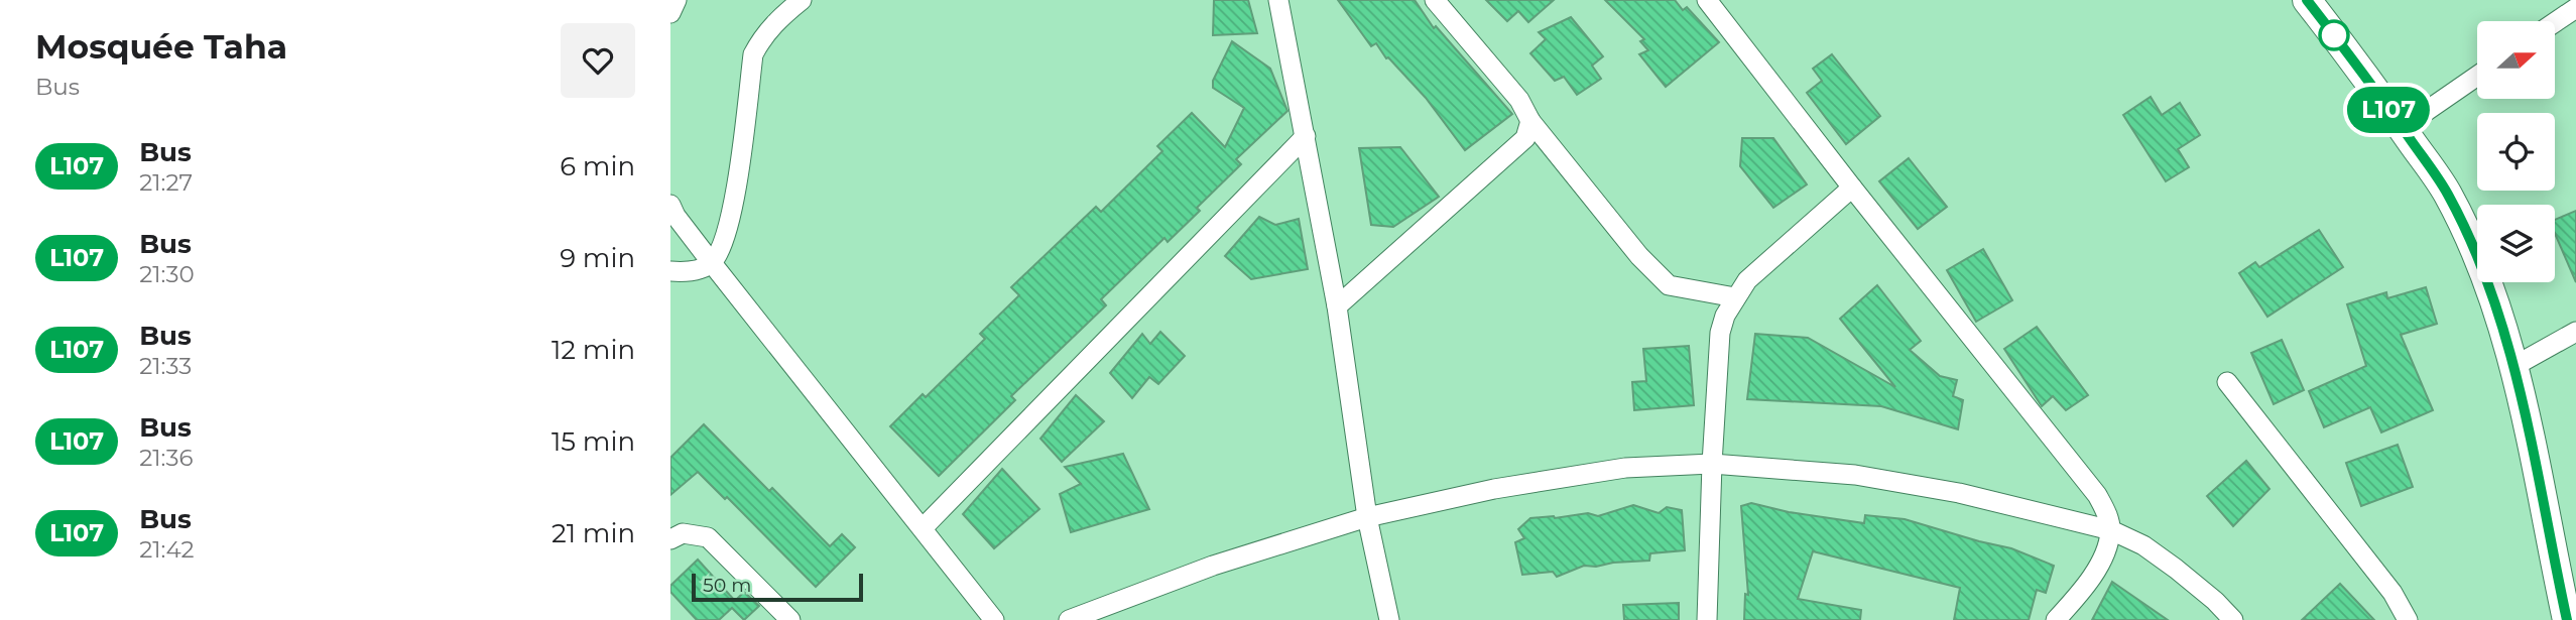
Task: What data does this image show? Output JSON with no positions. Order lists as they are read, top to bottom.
{
  "lines": ["bus line L107"],
  "scale_bar": "50 m",
  "north": "right",
  "page": {
    "heading": ["Mosquée Taha", "Bus"],
    "on_map": "L107",
    "list": [
      {
        "mark": "L107",
        "name": "Bus",
        "note": "21:27",
        "value": "6 min"
      },
      {
        "mark": "L107",
        "name": "Bus",
        "note": "21:30",
        "value": "9 min"
      },
      {
        "mark": "L107",
        "name": "Bus",
        "note": "21:33",
        "value": "12 min"
      },
      {
        "mark": "L107",
        "name": "Bus",
        "note": "21:36",
        "value": "15 min"
      },
      {
        "mark": "L107",
        "name": "Bus",
        "note": "21:42",
        "value": "21 min"
      }
    ],
    "scale": "50 m"
  }
}
